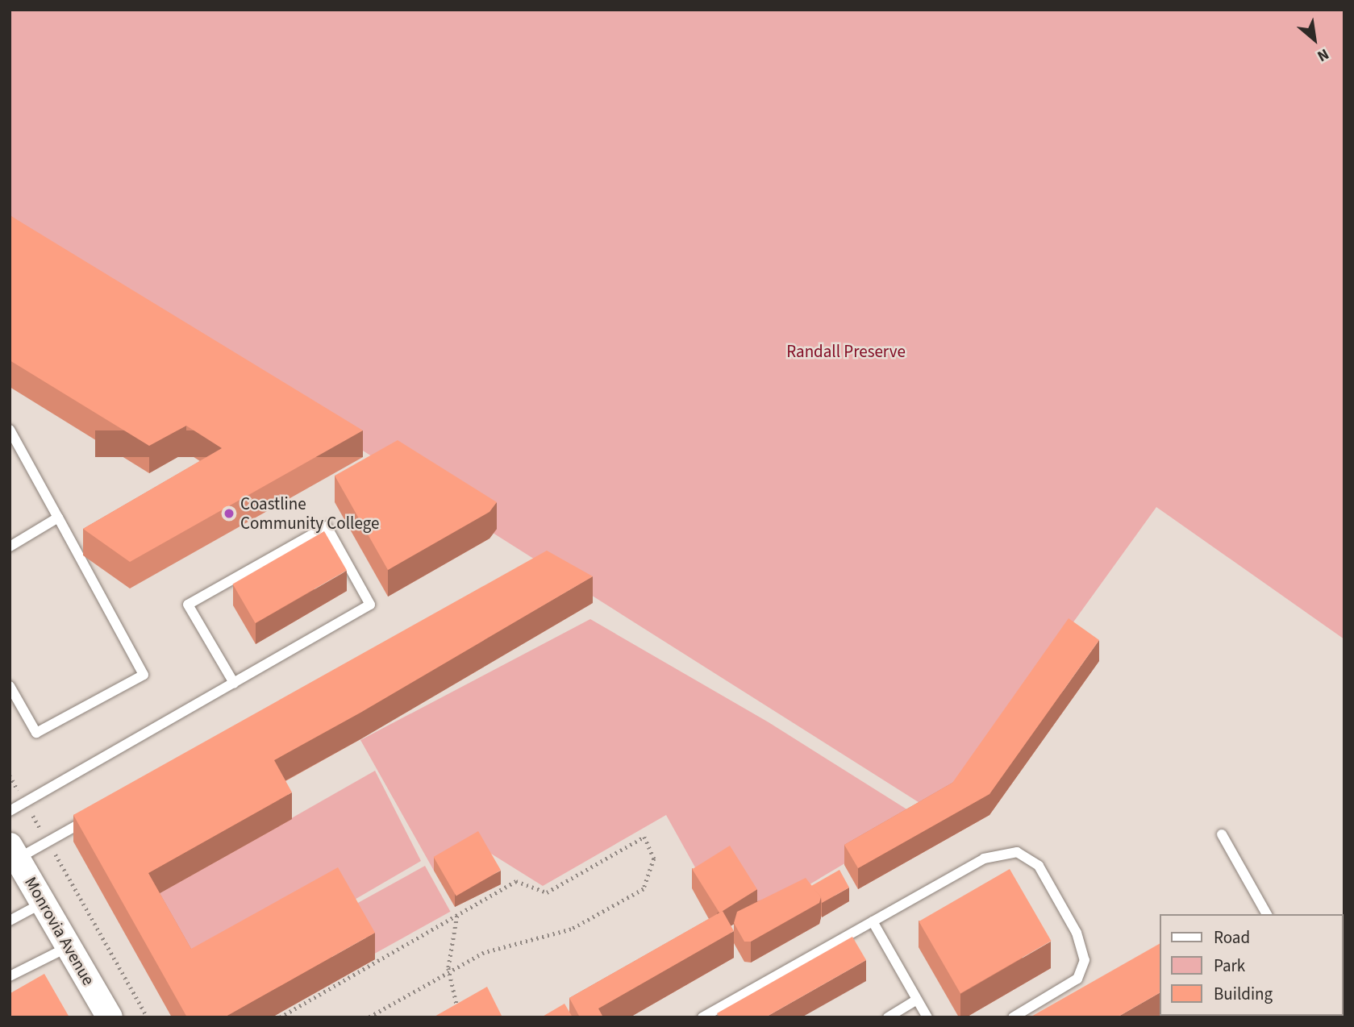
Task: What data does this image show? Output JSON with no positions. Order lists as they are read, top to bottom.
{
  "streets": {
    "street": ["Monrovia Avenue"]
  },
  "parks": ["Randall Preserve"],
  "places": ["Coastline Community College"],
  "legend": ["Road", "Park", "Building"],
  "north": "bottom right"
}
